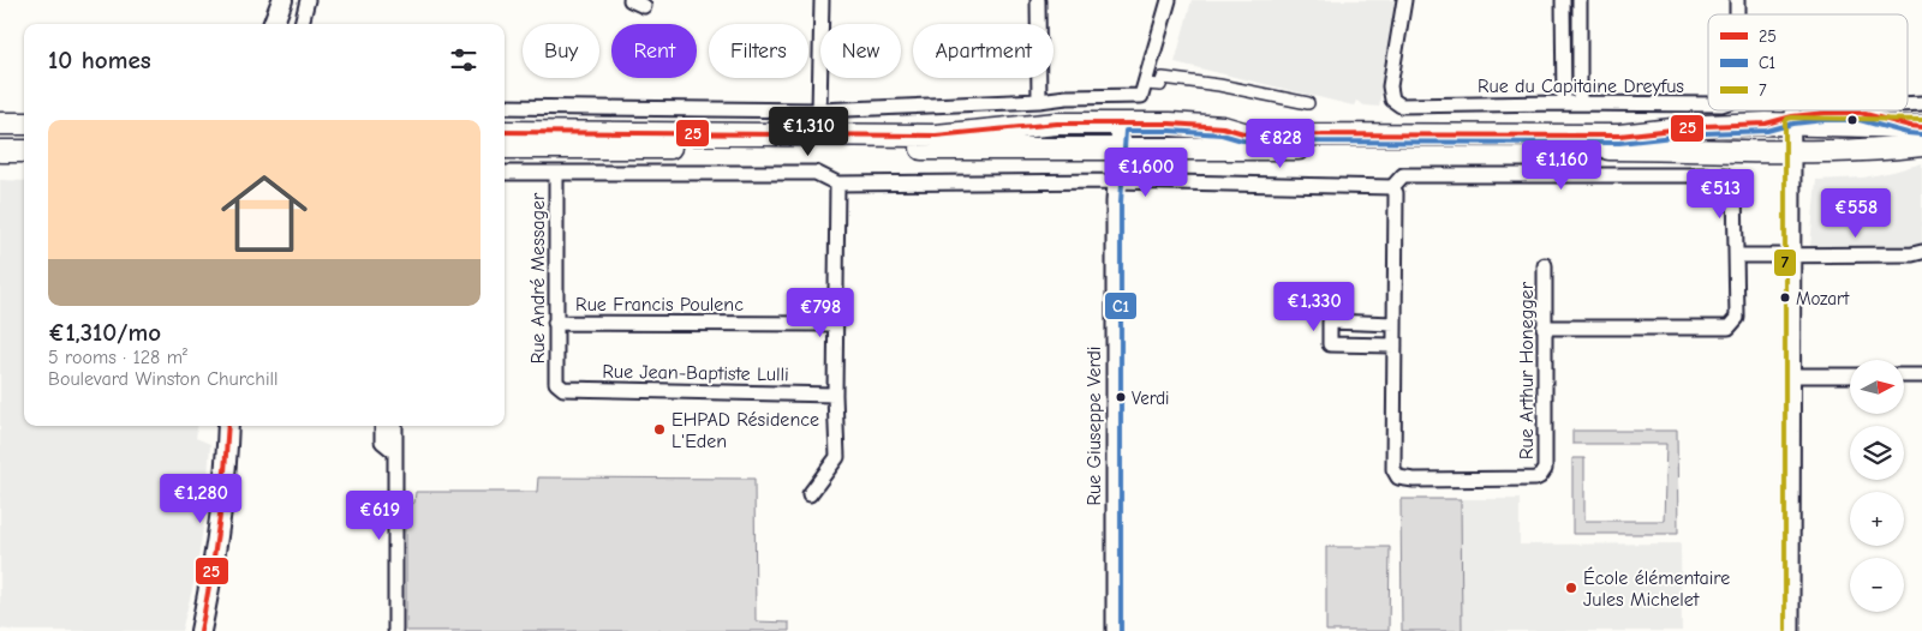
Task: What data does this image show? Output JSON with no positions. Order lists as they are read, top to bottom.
{
  "streets": {
    "street": [
      "Rue du Capitaine Dreyfus",
      "Rue André Messager",
      "Rue Francis Poulenc",
      "Rue Arthur Honegger",
      "Rue Jean-Baptiste Lulli",
      "Rue Giuseppe Verdi"
    ]
  },
  "crossings": [
    ["Rue André Messager", "Rue Francis Poulenc"],
    ["Rue André Messager", "Rue Jean-Baptiste Lulli"]
  ],
  "places": [
    "Mozart",
    "Verdi",
    "EHPAD Résidence L'Eden",
    "École élémentaire Jules Michelet"
  ],
  "lines": ["transit line 25", "transit line 7", "transit line C1"],
  "legend": ["25", "C1", "7"],
  "north": "right",
  "page": {
    "chip": [
      "Buy",
      "Rent",
      "Filters",
      "New",
      "Apartment"
    ],
    "heading": "10 homes",
    "list": [
      {
        "name": "€1,310/mo",
        "note": "5 rooms · 128 m² · Boulevard Winston Churchill"
      }
    ],
    "price": [
      "€1,310",
      "€828",
      "€1,160",
      "€1,600",
      "€513",
      "€558",
      "€1,330",
      "€798",
      "€1,280",
      "€619"
    ],
    "map_buttons": ["+", "−"]
  }
}
